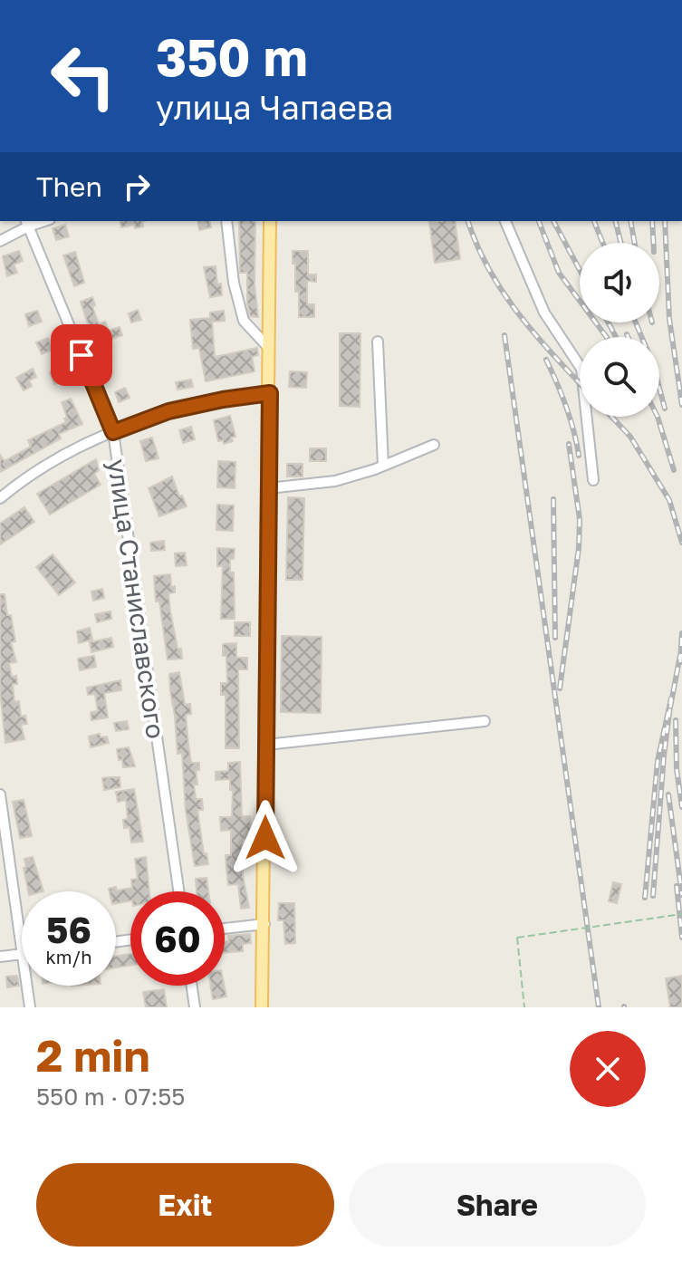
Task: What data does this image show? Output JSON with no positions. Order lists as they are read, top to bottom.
{
  "streets": {
    "street": ["улица Станиславского"]
  },
  "page": {
    "turn": ["350 m", "улица Чапаева"],
    "then": "Then",
    "speed": "56 km/h",
    "limit": "60",
    "heading": ["2 min", "550 m · 07:55"],
    "buttons": ["Exit", "Share"]
  }
}
